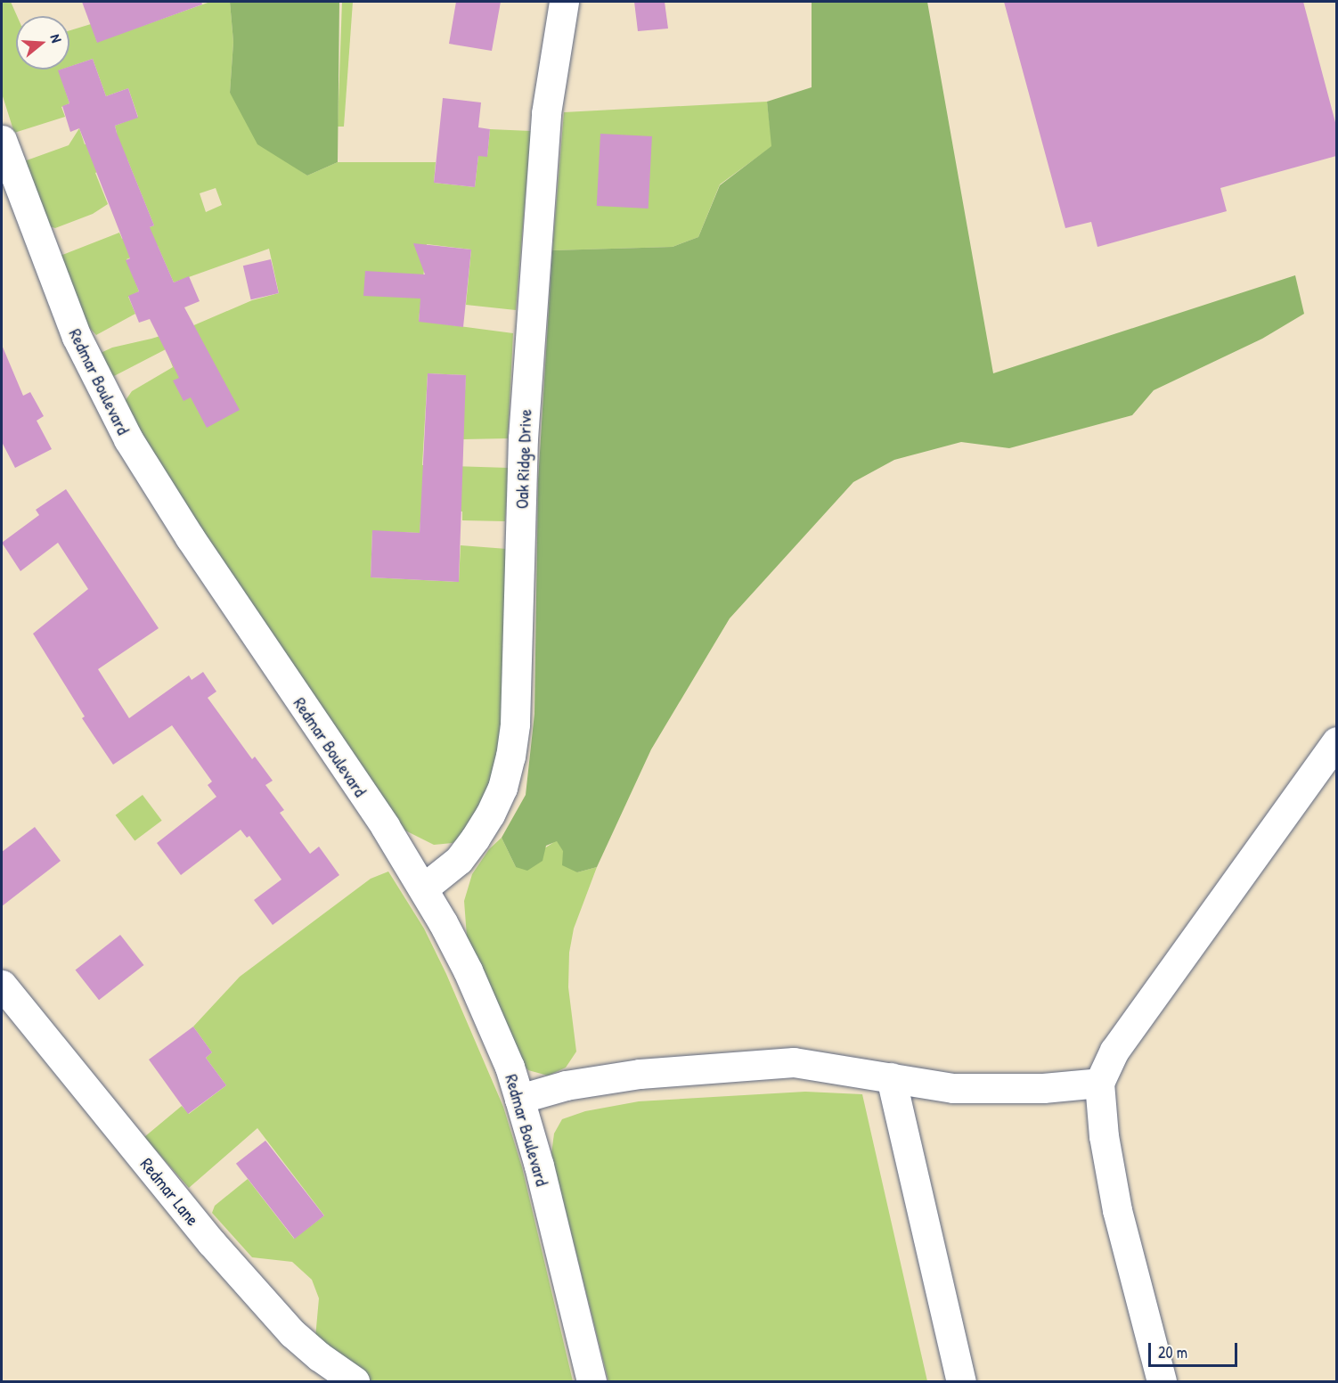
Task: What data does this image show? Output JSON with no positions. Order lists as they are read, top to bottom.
{
  "streets": {
    "street": ["Redmar Boulevard", "Oak Ridge Drive", "Redmar Lane"]
  },
  "crossings": [
    ["Redmar Boulevard", "Oak Ridge Drive"]
  ],
  "scale_bar": "20 m",
  "north": "right"
}
